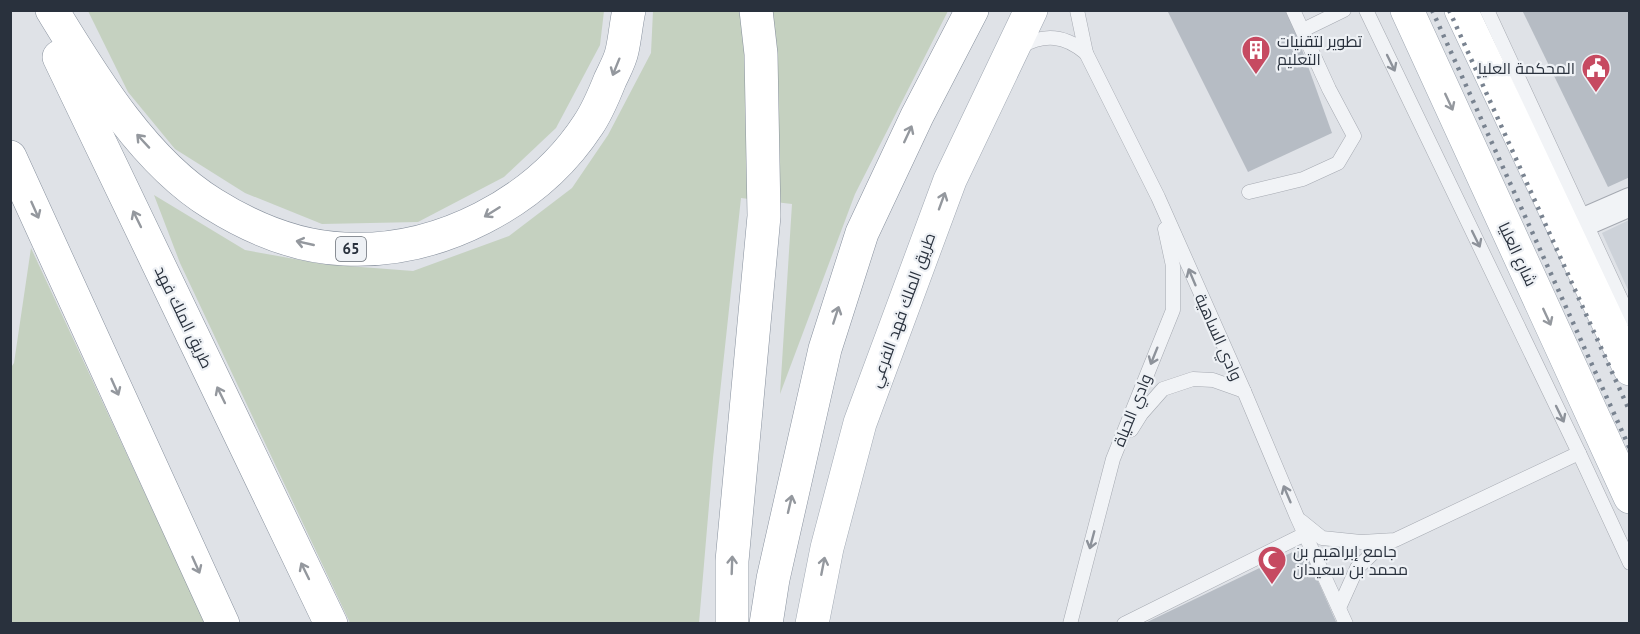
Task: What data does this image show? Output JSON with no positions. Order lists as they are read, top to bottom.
{
  "streets": {
    "main road": [
      "65",
      "شارع العليا",
      "طريق الملك فهد الفرعي",
      "طريق الملك فهد"
    ],
    "lane": ["وادي الساهية", "وادي الحياة"]
  },
  "crossings": [
    ["وادي الساهية", "وادي الحياة"]
  ],
  "one_way": ["وادي الساهية", "وادي الحياة"],
  "places": {
    "building": ["تطوير لتقنيات التعليم"],
    "public building": ["المحكمة العليا"],
    "mosque": ["جامع إبراهيم بن محمد بن سعيدان"]
  }
}
